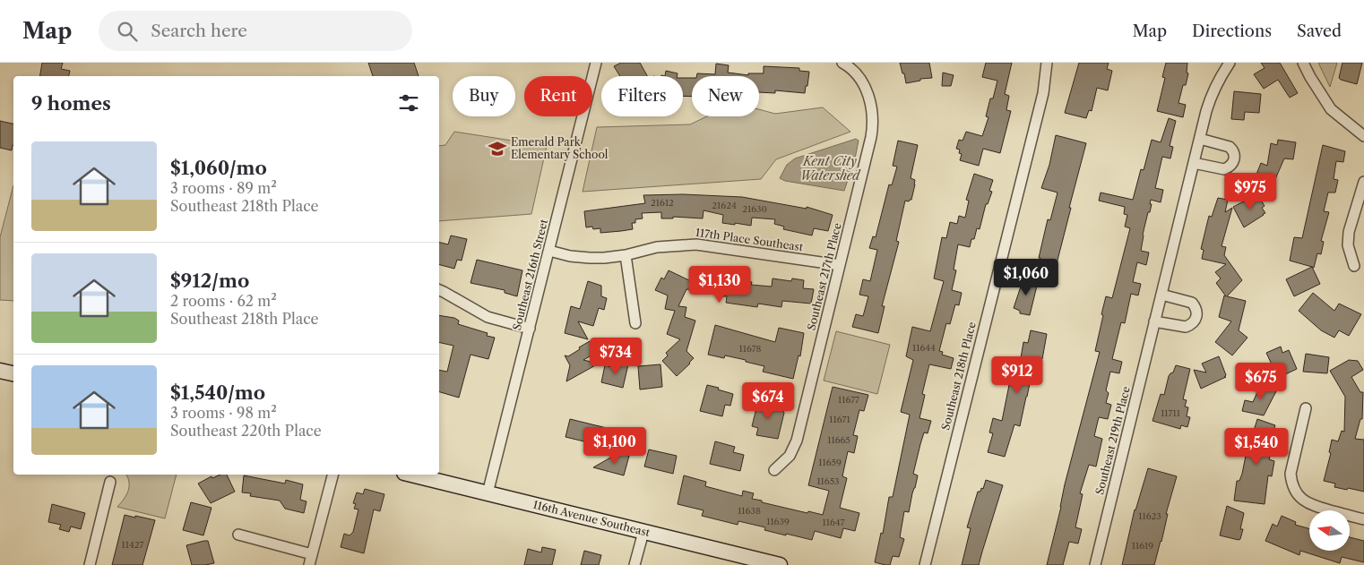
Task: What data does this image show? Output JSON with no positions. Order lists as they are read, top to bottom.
{
  "streets": {
    "main road": ["116th Avenue Southeast"],
    "street": [
      "117th Place Southeast",
      "Southeast 216th Street",
      "Southeast 217th Place",
      "Southeast 218th Place",
      "Southeast 219th Place"
    ]
  },
  "crossings": [
    ["117th Place Southeast", "Southeast 216th Street"],
    ["117th Place Southeast", "Southeast 217th Place"],
    ["Southeast 216th Street", "116th Avenue Southeast"]
  ],
  "water": ["Kent City Watershed"],
  "places": {
    "school or university": ["Emerald Park Elementary School"]
  },
  "house_numbers": [
    "21612",
    "21624",
    "21630",
    "11644",
    "11678",
    "11677",
    "11711",
    "11671",
    "11665",
    "11659",
    "11653",
    "11638",
    "11623",
    "11639",
    "11647",
    "11427",
    "11619"
  ],
  "north": "left",
  "page": {
    "header": "Map",
    "search": "Search here",
    "nav": ["Map", "Directions", "Saved"],
    "chip": [
      "Buy",
      "Rent",
      "Filters",
      "New"
    ],
    "heading": "9 homes",
    "list": [
      {
        "name": "$1,060/mo",
        "note": "3 rooms · 89 m² · Southeast 218th Place"
      },
      {
        "name": "$912/mo",
        "note": "2 rooms · 62 m² · Southeast 218th Place"
      },
      {
        "name": "$1,540/mo",
        "note": "3 rooms · 98 m² · Southeast 220th Place"
      }
    ],
    "price": [
      "$975",
      "$1,060",
      "$1,130",
      "$734",
      "$912",
      "$675",
      "$674",
      "$1,100",
      "$1,540"
    ]
  }
}
